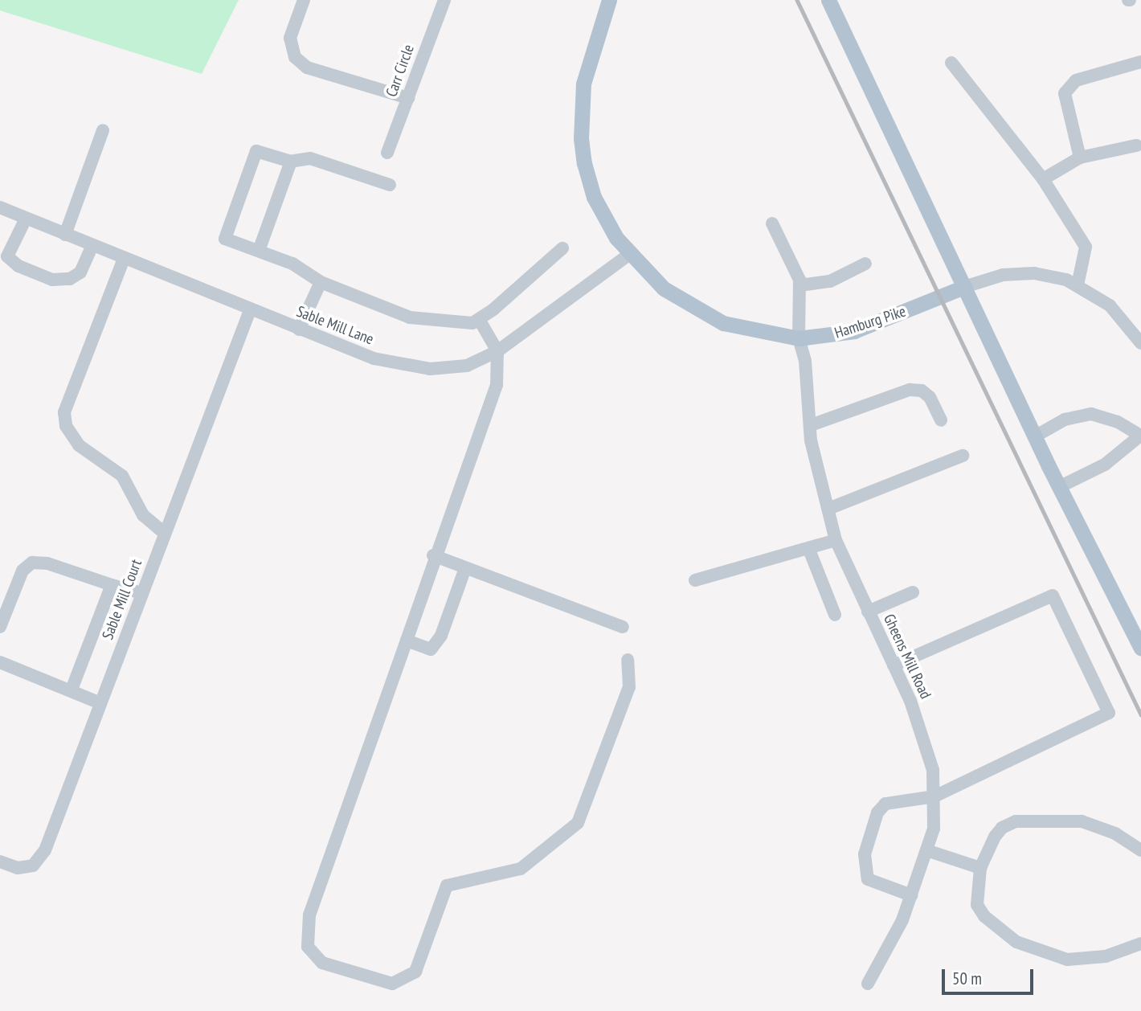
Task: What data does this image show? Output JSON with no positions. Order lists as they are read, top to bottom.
{
  "streets": {
    "main road": ["Hamburg Pike"],
    "street": [
      "Carr Circle",
      "Sable Mill Lane",
      "Sable Mill Court",
      "Gheens Mill Road"
    ]
  },
  "crossings": [
    ["Hamburg Pike", "Sable Mill Lane"],
    ["Hamburg Pike", "Gheens Mill Road"],
    ["Sable Mill Lane", "Sable Mill Court"]
  ],
  "scale_bar": "50 m"
}
